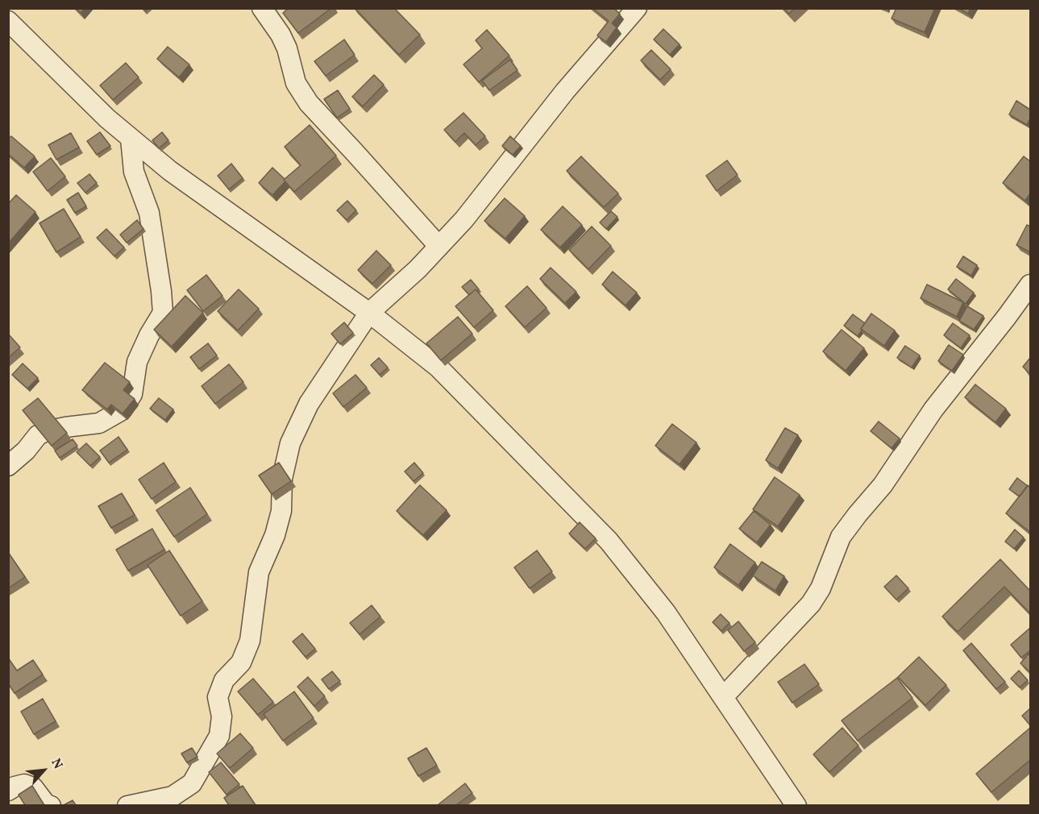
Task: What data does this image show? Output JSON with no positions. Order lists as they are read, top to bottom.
{
  "north": "top right"
}
